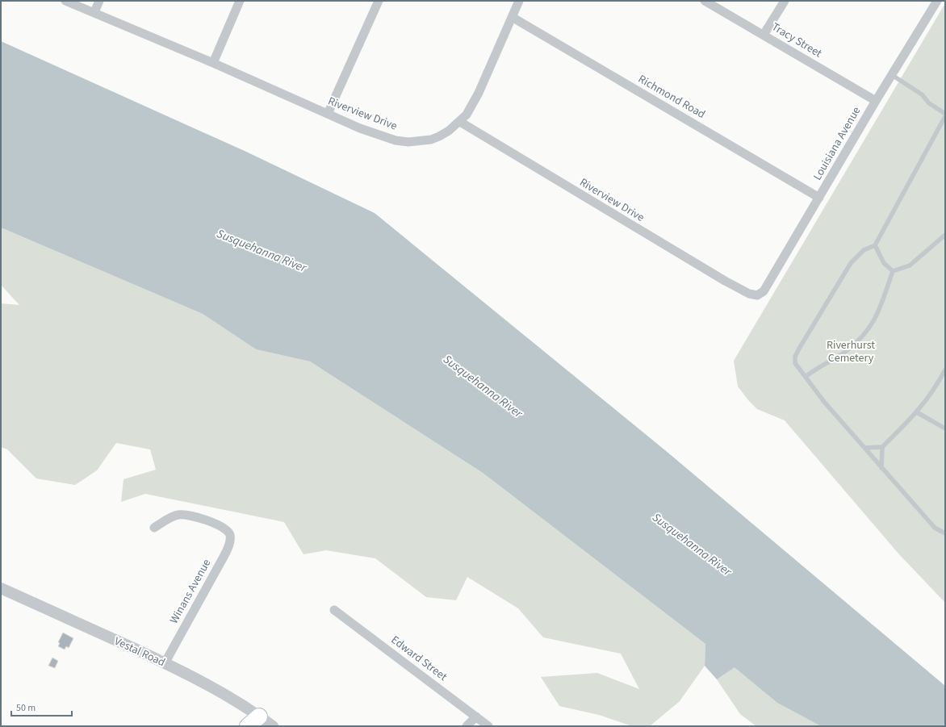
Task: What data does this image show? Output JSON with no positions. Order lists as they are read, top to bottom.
{
  "streets": {
    "street": [
      "Tracy Street",
      "Richmond Road",
      "Riverview Drive",
      "Louisiana Avenue",
      "Winans Avenue",
      "Vestal Road",
      "Edward Street"
    ]
  },
  "crossings": [
    ["Tracy Street", "Louisiana Avenue"],
    ["Richmond Road", "Louisiana Avenue"],
    ["Riverview Drive", "Louisiana Avenue"],
    ["Winans Avenue", "Vestal Road"]
  ],
  "water": ["Susquehanna River"],
  "parks": ["Riverhurst Cemetery"],
  "scale_bar": "50 m"
}
